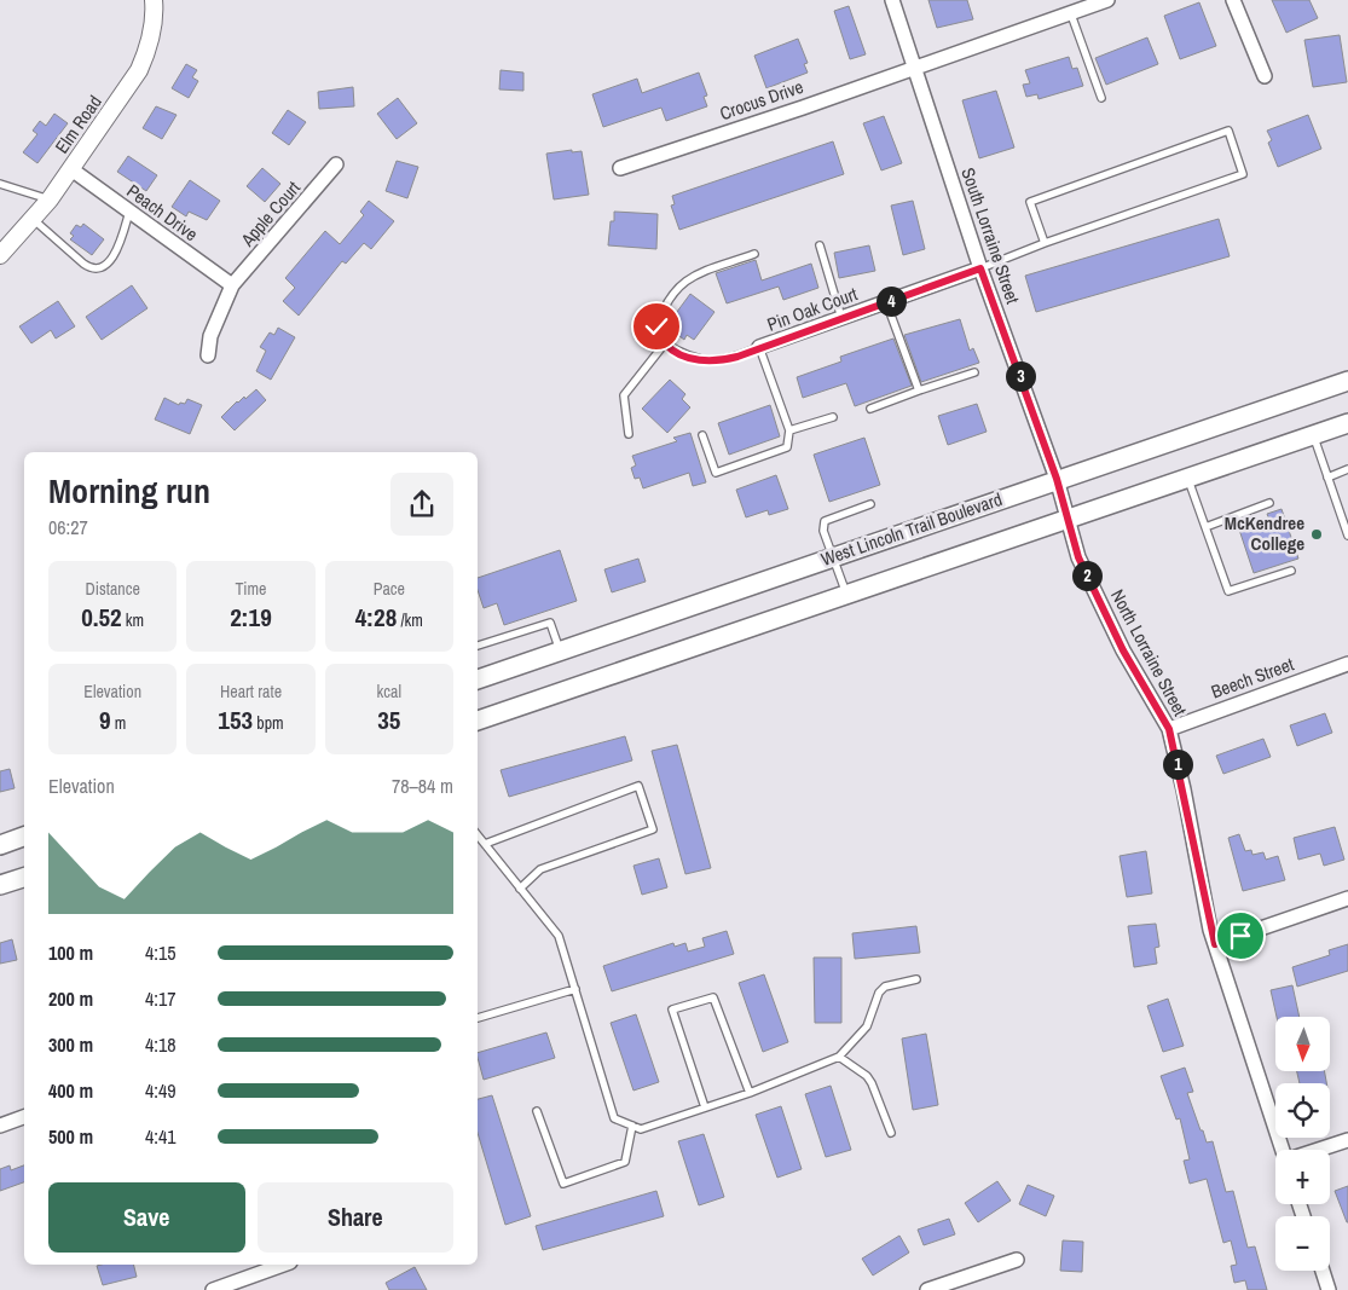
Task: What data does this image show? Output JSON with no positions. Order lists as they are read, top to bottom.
{
  "streets": {
    "main road": ["West Lincoln Trail Boulevard"],
    "street": [
      "Crocus Drive",
      "Elm Road",
      "Peach Drive",
      "Apple Court",
      "South Lorraine Street",
      "Pin Oak Court",
      "North Lorraine Street",
      "Beech Street"
    ]
  },
  "crossings": [
    ["Crocus Drive", "South Lorraine Street"],
    ["Elm Road", "Peach Drive"],
    ["Peach Drive", "Apple Court"],
    ["South Lorraine Street", "Pin Oak Court"],
    ["South Lorraine Street", "West Lincoln Trail Boulevard"],
    ["South Lorraine Street", "North Lorraine Street"],
    ["West Lincoln Trail Boulevard", "North Lorraine Street"],
    ["North Lorraine Street", "Beech Street"]
  ],
  "places": ["McKendree College"],
  "north": "bottom",
  "page": {
    "pins": [
      "4",
      "3",
      "2",
      "1"
    ],
    "heading": ["Morning run", "06:27"],
    "stats": [
      ["Distance", "0.52 km"],
      ["Time", "2:19"],
      ["Pace", "4:28 /km"],
      ["Elevation", "9 m"],
      ["Heart rate", "153 bpm"],
      ["kcal", "35"]
    ],
    "chart": ["Elevation", "78–84 m"],
    "list": [
      {
        "name": "100 m",
        "note": "4:15"
      },
      {
        "name": "200 m",
        "note": "4:17"
      },
      {
        "name": "300 m",
        "note": "4:18"
      },
      {
        "name": "400 m",
        "note": "4:49"
      },
      {
        "name": "500 m",
        "note": "4:41"
      }
    ],
    "map_buttons": ["+", "−"],
    "buttons": ["Save", "Share"]
  }
}
